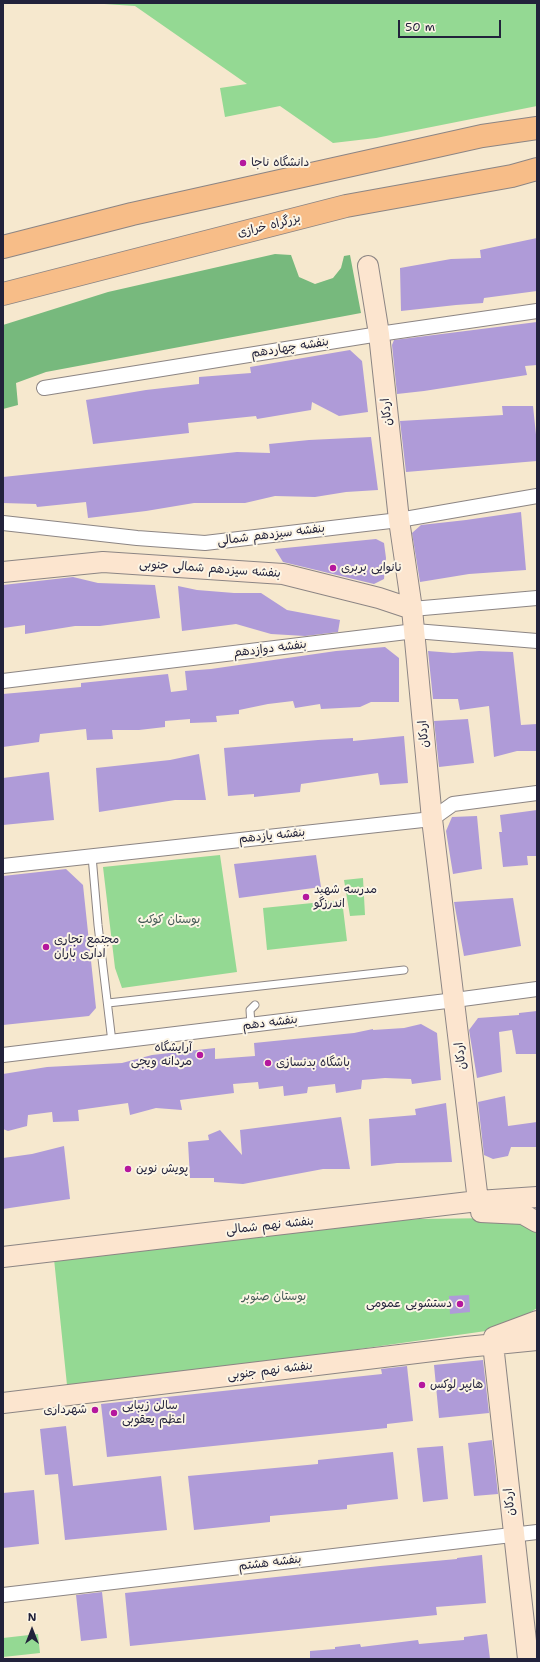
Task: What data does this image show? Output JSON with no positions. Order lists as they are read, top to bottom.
{
  "streets": {
    "highway": ["بزرگراه خرازی"],
    "street": [
      "بنفشه چهاردهم",
      "اردکان",
      "بنفشه سیزدهم شمالی",
      "بنفشه سیزدهم شمالی جنوبی",
      "بنفشه دوازدهم",
      "بنفشه یازدهم",
      "بنفشه دهم",
      "بنفشه نهم شمالی",
      "بنفشه نهم جنوبی",
      "بنفشه هشتم"
    ]
  },
  "crossings": [
    ["بنفشه چهاردهم", "اردکان"],
    ["اردکان", "بنفشه سیزدهم شمالی"],
    ["اردکان", "بنفشه سیزدهم شمالی جنوبی"],
    ["اردکان", "بنفشه دوازدهم"],
    ["اردکان", "بنفشه یازدهم"],
    ["اردکان", "بنفشه دهم"],
    ["اردکان", "بنفشه نهم شمالی"],
    ["اردکان", "بنفشه نهم جنوبی"],
    ["اردکان", "بنفشه هشتم"]
  ],
  "parks": ["بوستان کوکب", "بوستان صنوبر"],
  "places": [
    "دانشگاه ناجا",
    "نانوایی بربری",
    "مدرسه شهید اندرزگو",
    "مجتمع تجاری اداری باران",
    "آرایشگاه مردانه ویجی",
    "باشگاه بدنسازی",
    "پویش نوین",
    "دستشویی عمومی",
    "هایپر لوکس",
    "شهرداری",
    "سالن زیبایی اعظم یعقوبی"
  ],
  "scale_bar": "50 m",
  "north": "top"
}
